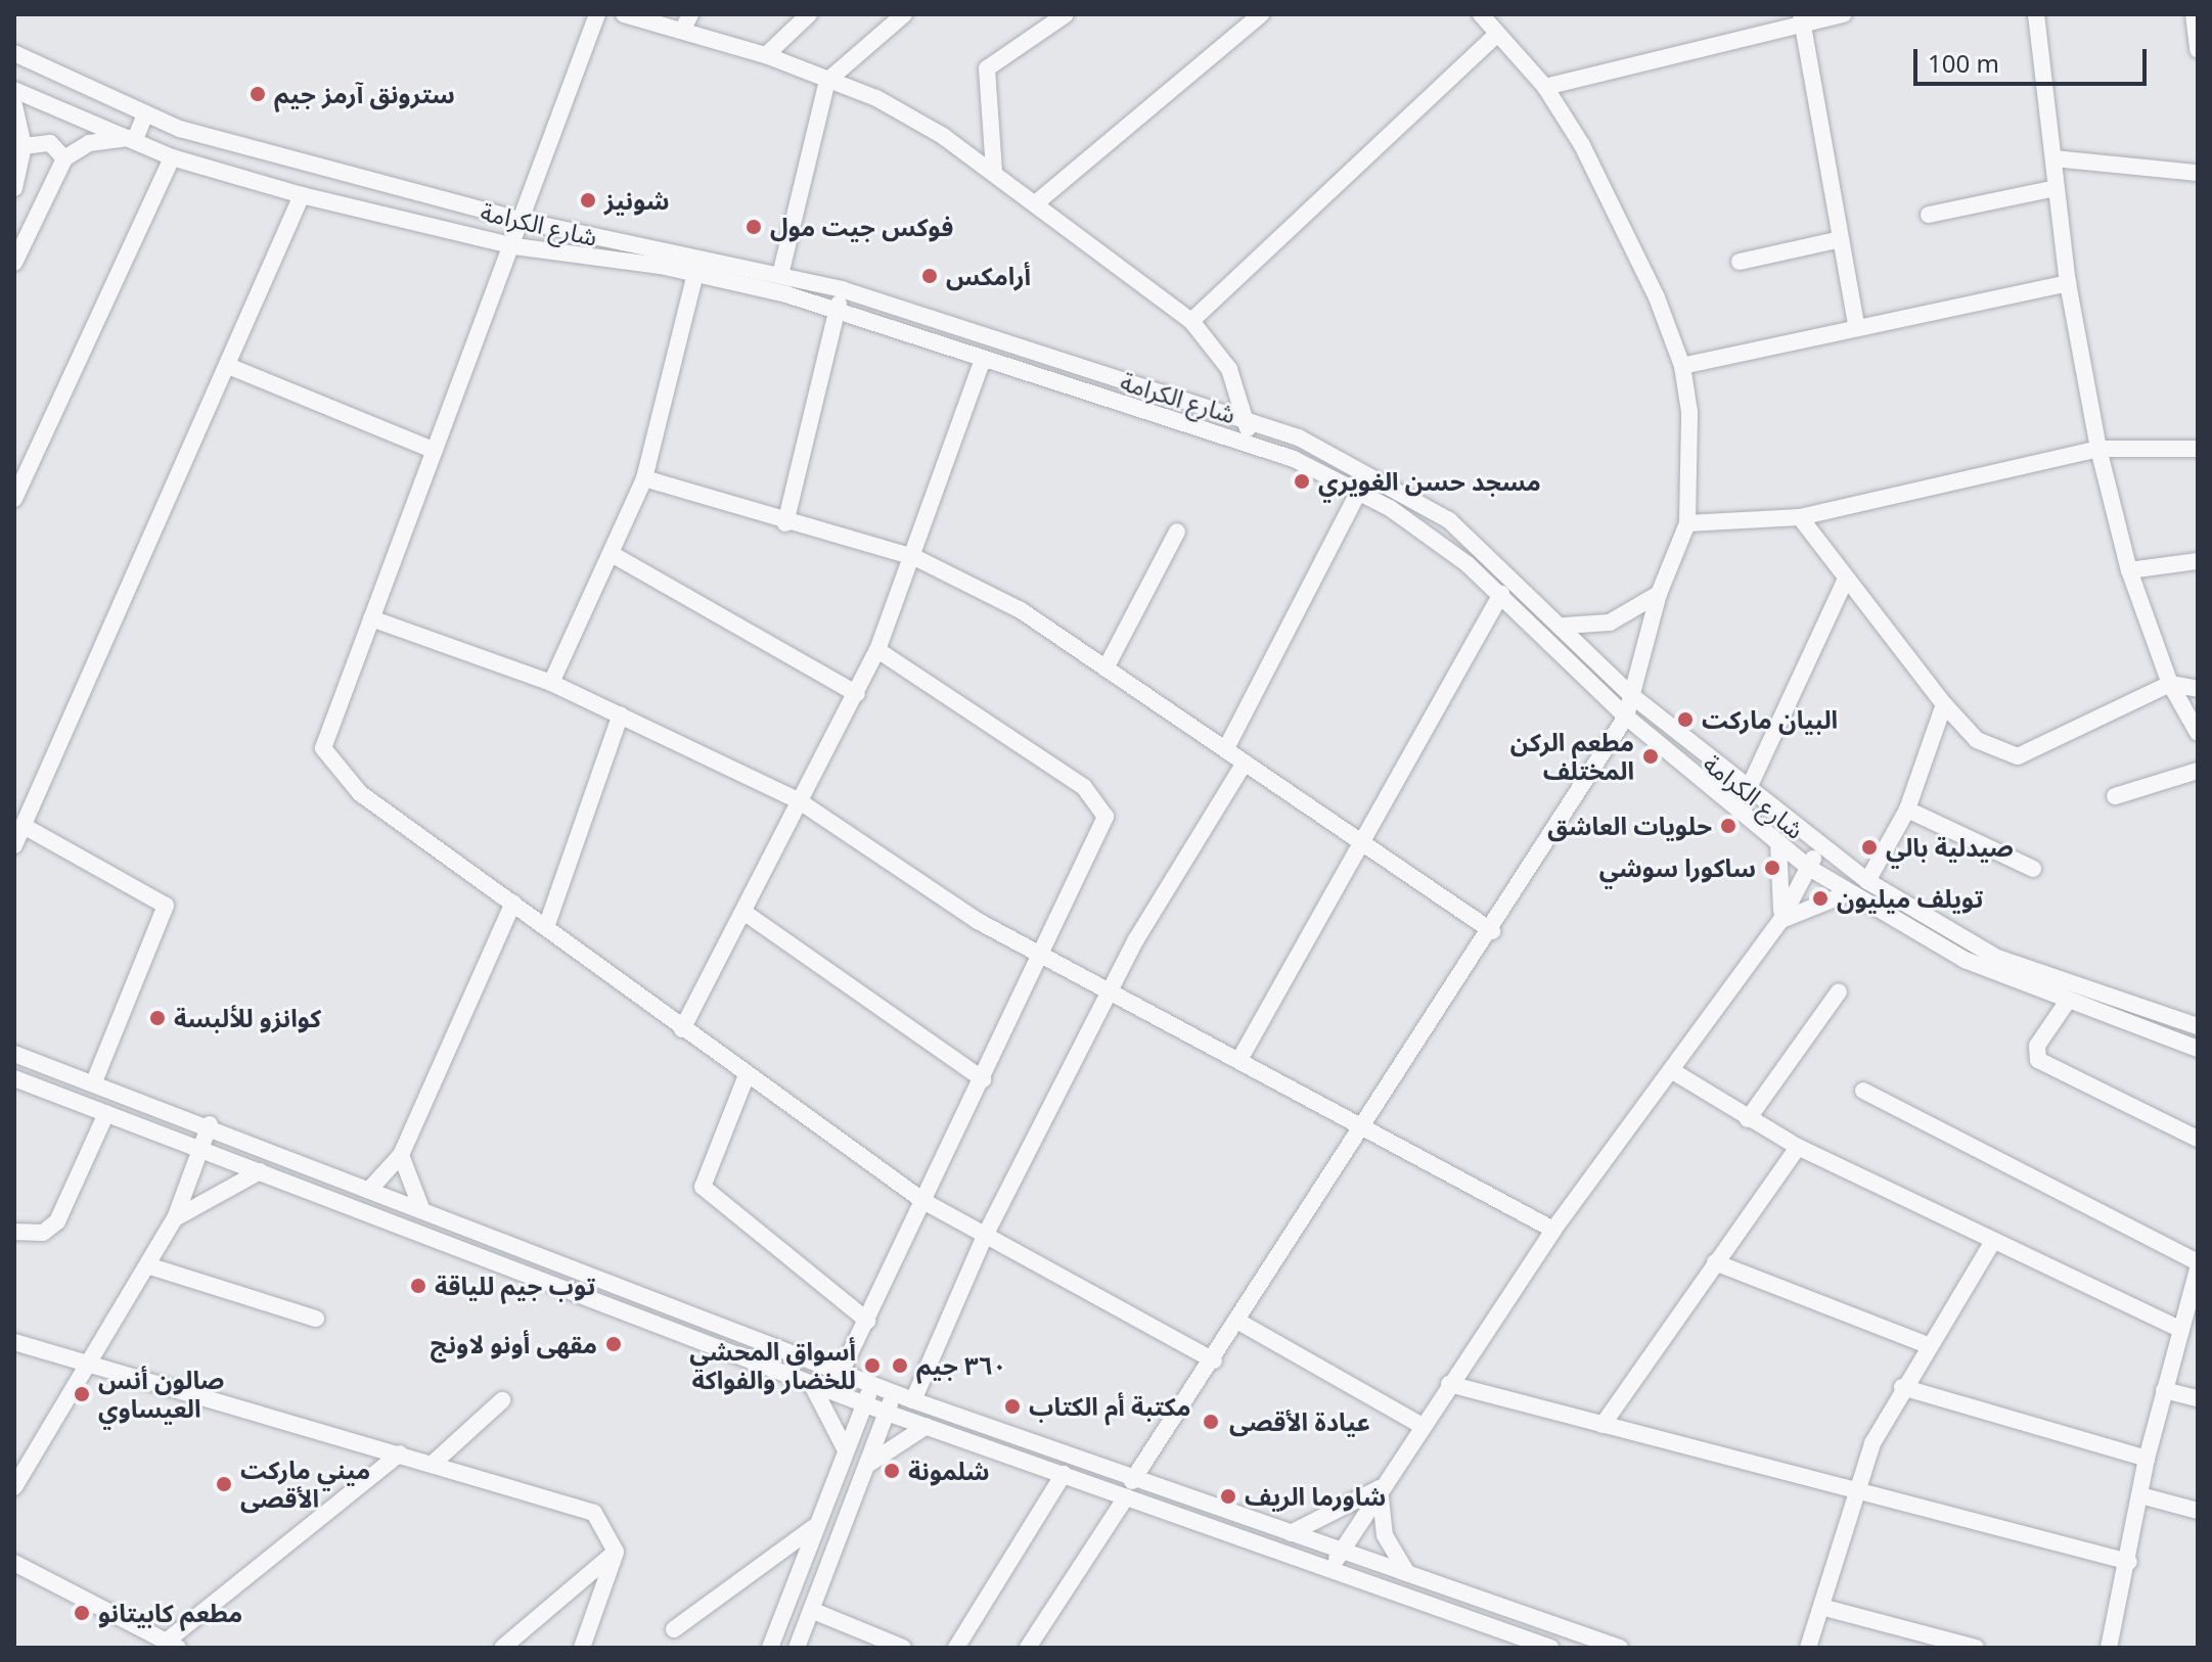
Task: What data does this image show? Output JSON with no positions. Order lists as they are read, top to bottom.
{
  "streets": {
    "street": ["شارع الكرامة"]
  },
  "places": [
    "سترونق آرمز جيم",
    "شونيز",
    "فوكس جيت مول",
    "أرامكس",
    "مسجد حسن الغويري",
    "البيان ماركت",
    "مطعم الركن المختلف",
    "حلويات العاشق",
    "صيدلية بالي",
    "ساكورا سوشي",
    "تويلف ميليون",
    "كوانزو للألبسة",
    "توب جيم للياقة",
    "مقهى أونو لاونج",
    "أسواق المحشي للخضار والفواكه",
    "٣٦٠ جيم",
    "صالون أنس العيساوي",
    "مكتبة أم الكتاب",
    "عيادة الأقصى",
    "شلمونة",
    "ميني ماركت الأقصى",
    "شاورما الريف",
    "مطعم كابيتانو"
  ],
  "scale_bar": "100 m"
}
